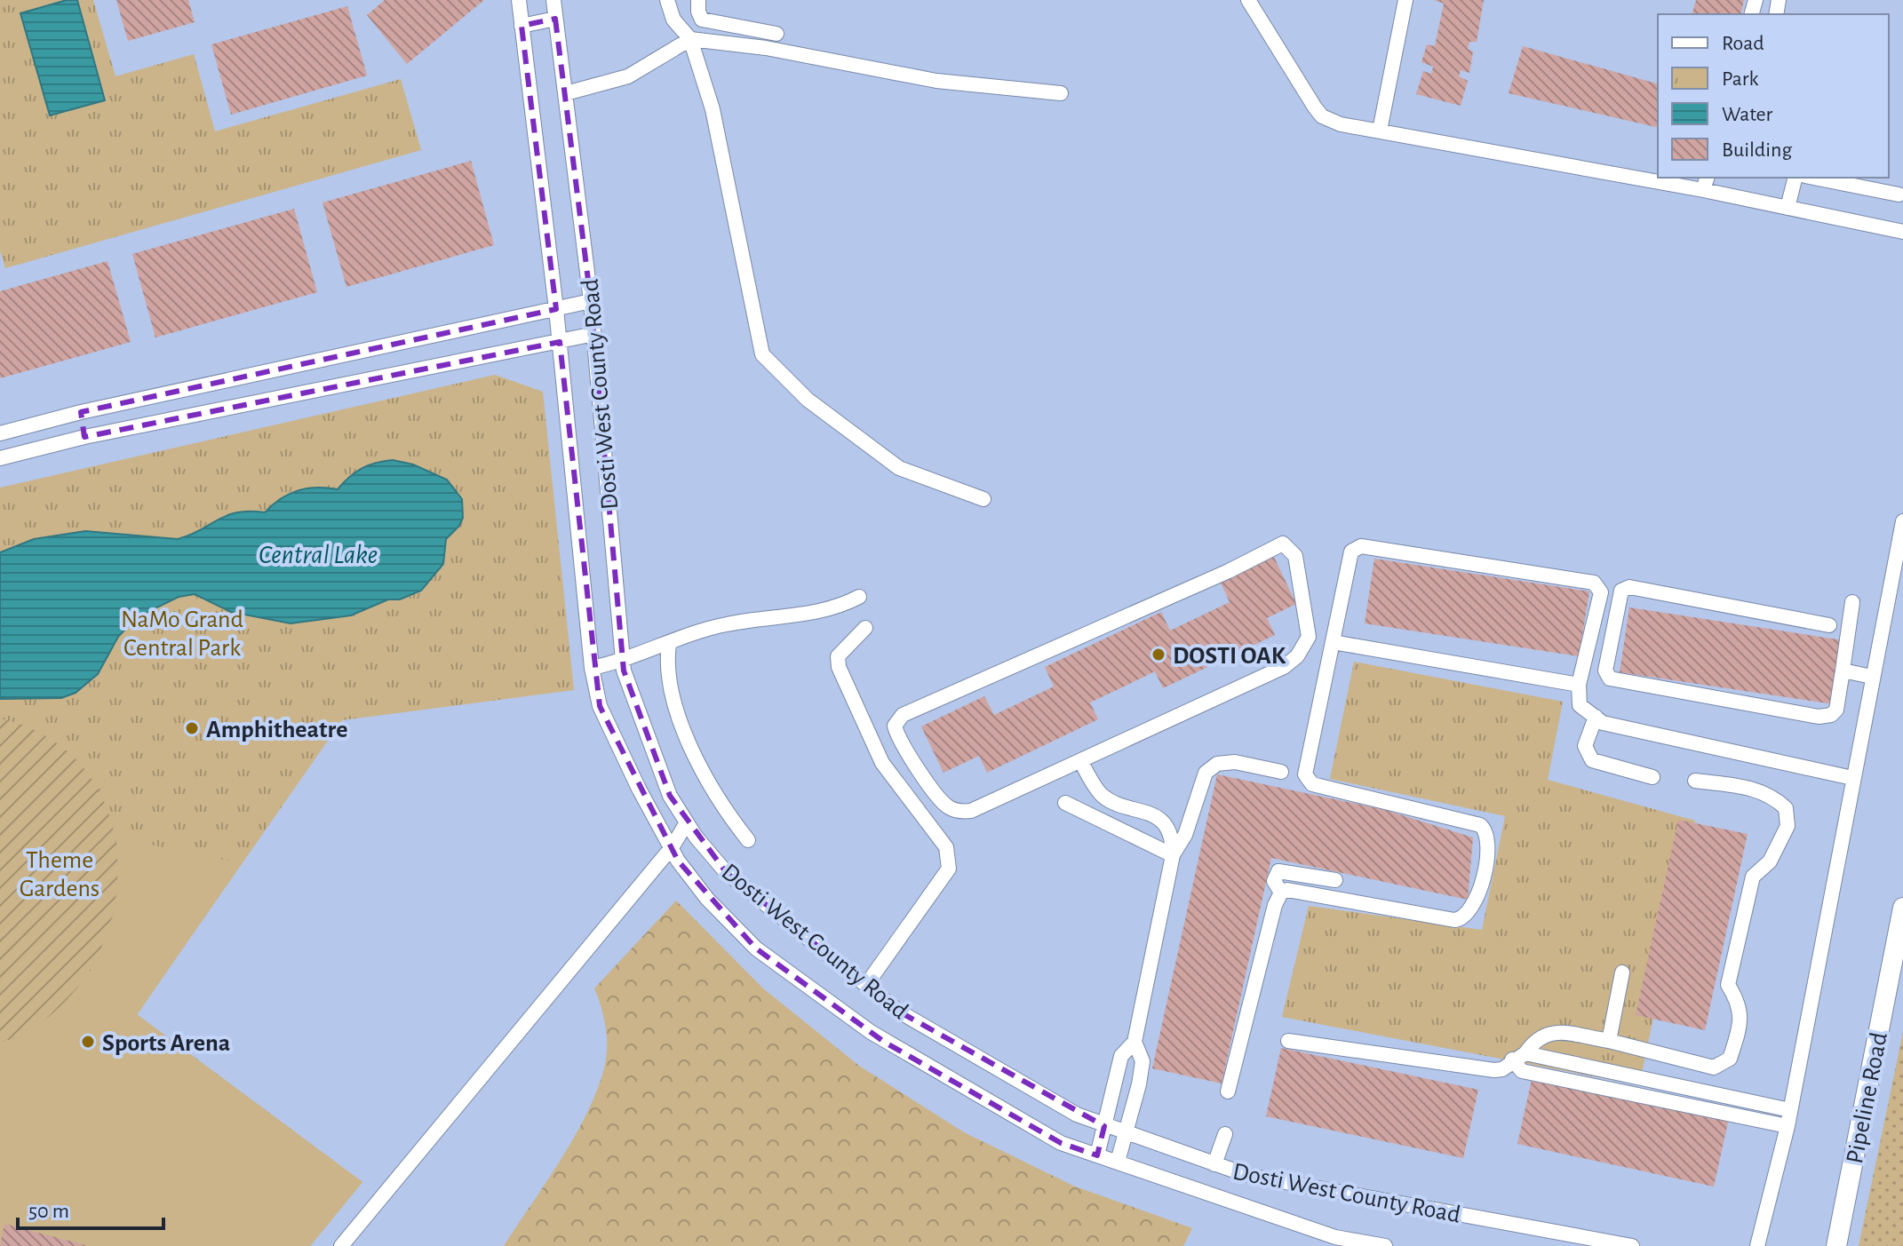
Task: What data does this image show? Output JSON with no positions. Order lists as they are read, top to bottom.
{
  "streets": {
    "street": ["Dosti West County Road", "Pipeline Road"]
  },
  "water": ["Central Lake"],
  "parks": ["NaMo Grand Central Park", "Theme Gardens"],
  "places": ["DOSTI OAK", "Amphitheatre", "Sports Arena"],
  "legend": [
    "Road",
    "Park",
    "Water",
    "Building"
  ],
  "scale_bar": "50 m"
}
